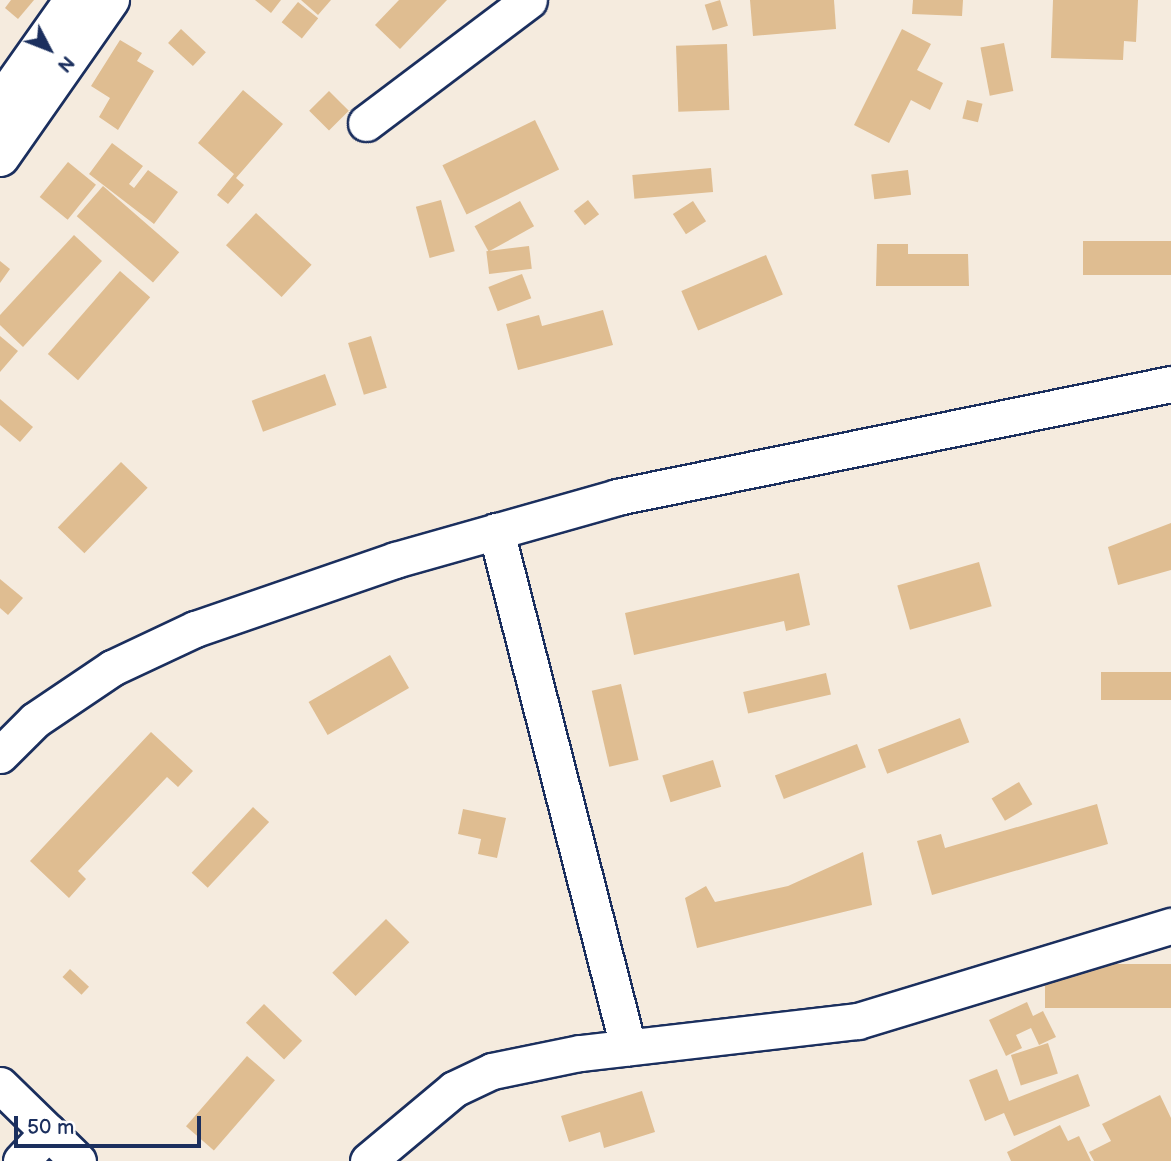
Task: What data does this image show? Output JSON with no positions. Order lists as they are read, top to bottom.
{
  "scale_bar": "50 m",
  "north": "bottom right"
}
